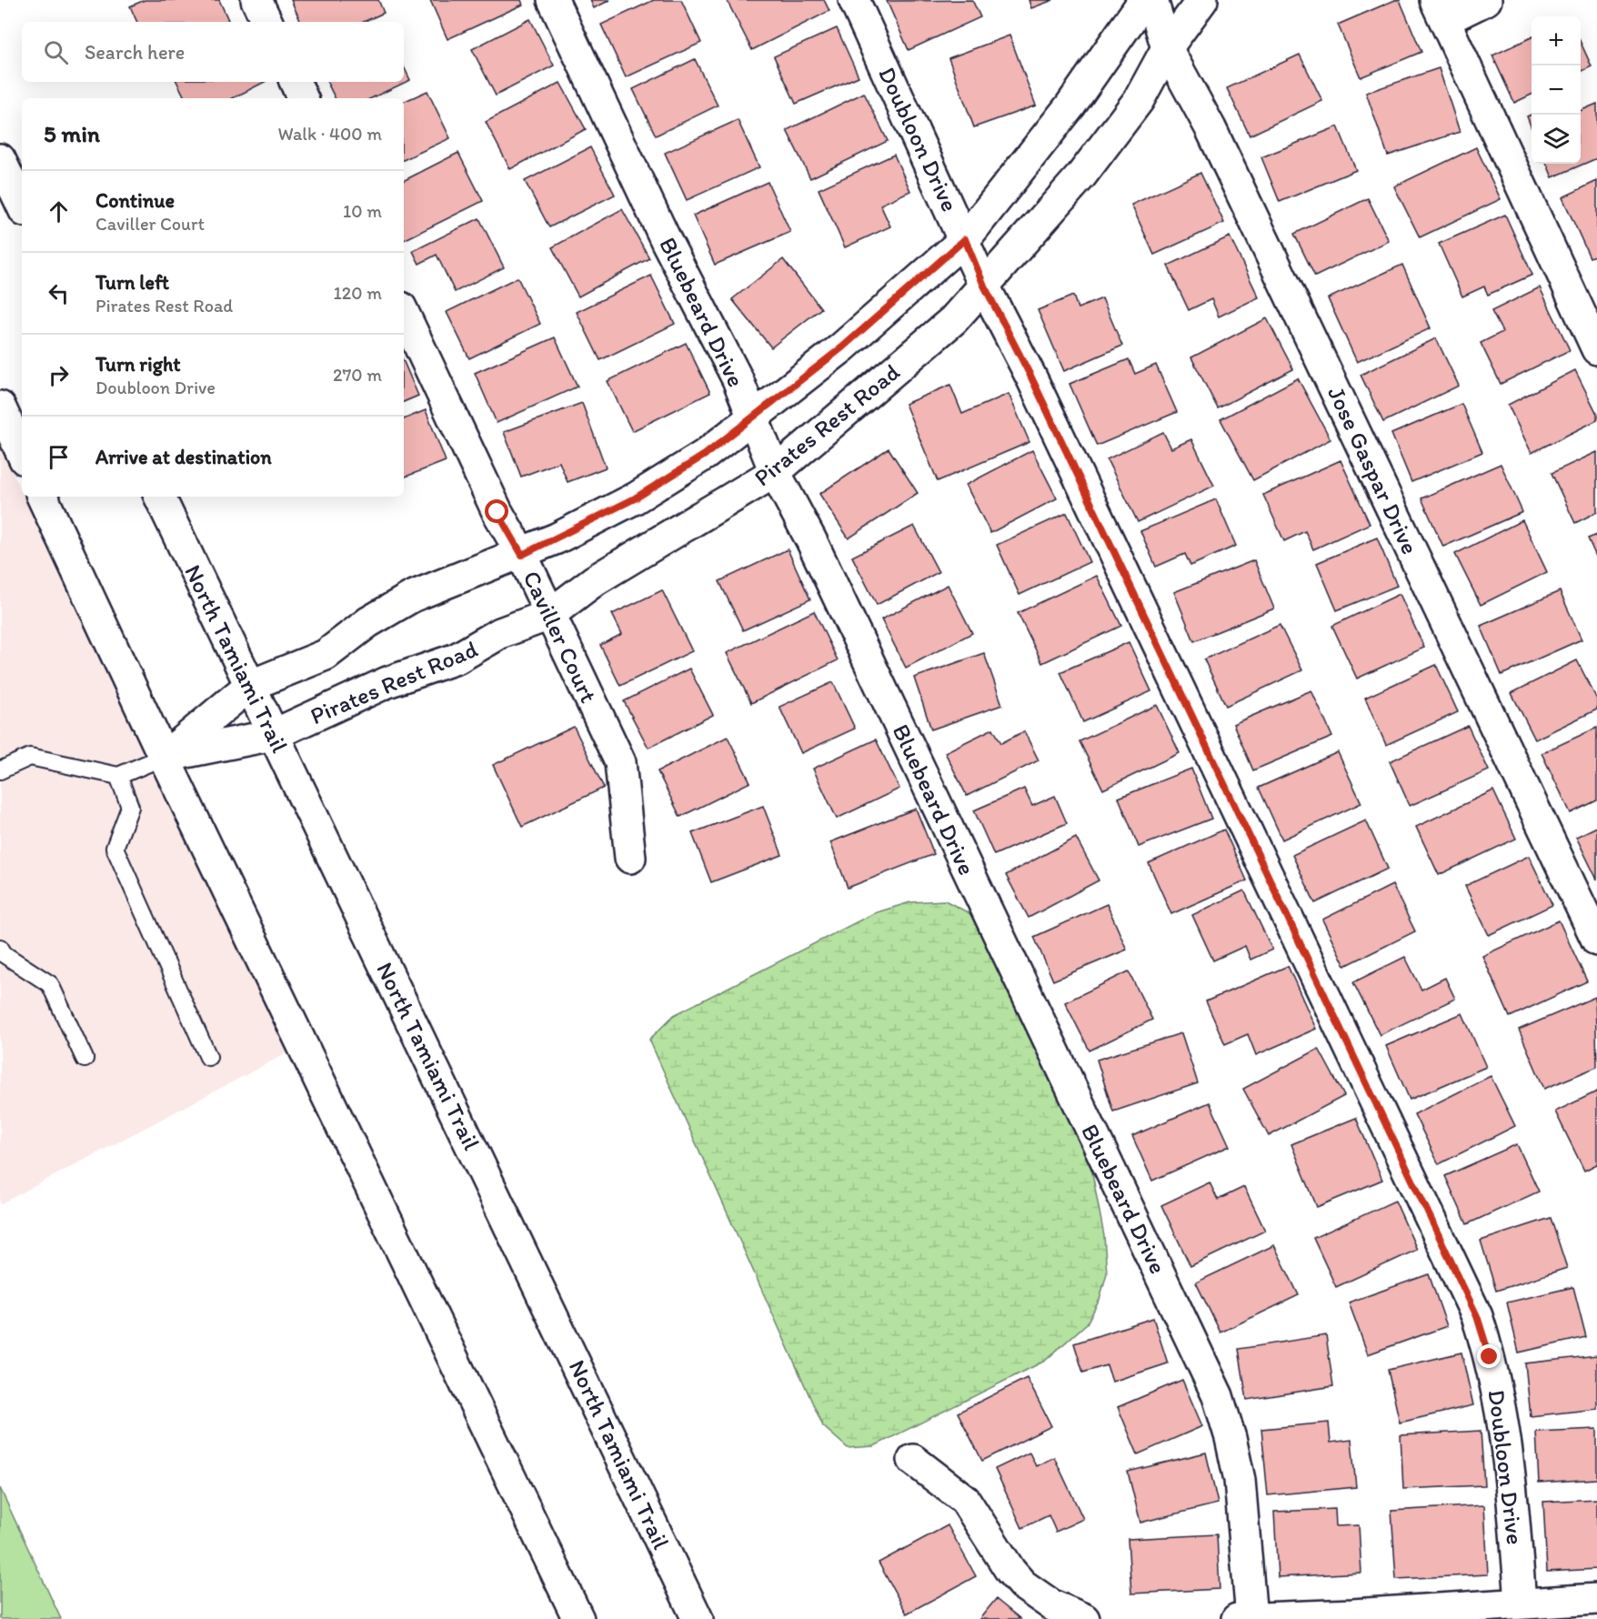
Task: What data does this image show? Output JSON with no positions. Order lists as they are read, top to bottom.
{
  "streets": {
    "street": [
      "Doubloon Drive",
      "Bluebeard Drive",
      "Pirates Rest Road",
      "Jose Gaspar Drive",
      "Caviller Court",
      "North Tamiami Trail"
    ]
  },
  "crossings": [
    ["Doubloon Drive", "Pirates Rest Road"],
    ["Bluebeard Drive", "Pirates Rest Road"],
    ["Pirates Rest Road", "Jose Gaspar Drive"],
    ["Pirates Rest Road", "Caviller Court"],
    ["Pirates Rest Road", "North Tamiami Trail"]
  ],
  "page": {
    "map_buttons": ["+", "−"],
    "search": "Search here",
    "heading": ["5 min", "Walk · 400 m"],
    "list": [
      ["Continue", "Caviller Court", "10 m"],
      ["Turn left", "Pirates Rest Road", "120 m"],
      ["Turn right", "Doubloon Drive", "270 m"],
      "Arrive at destination"
    ]
  }
}
